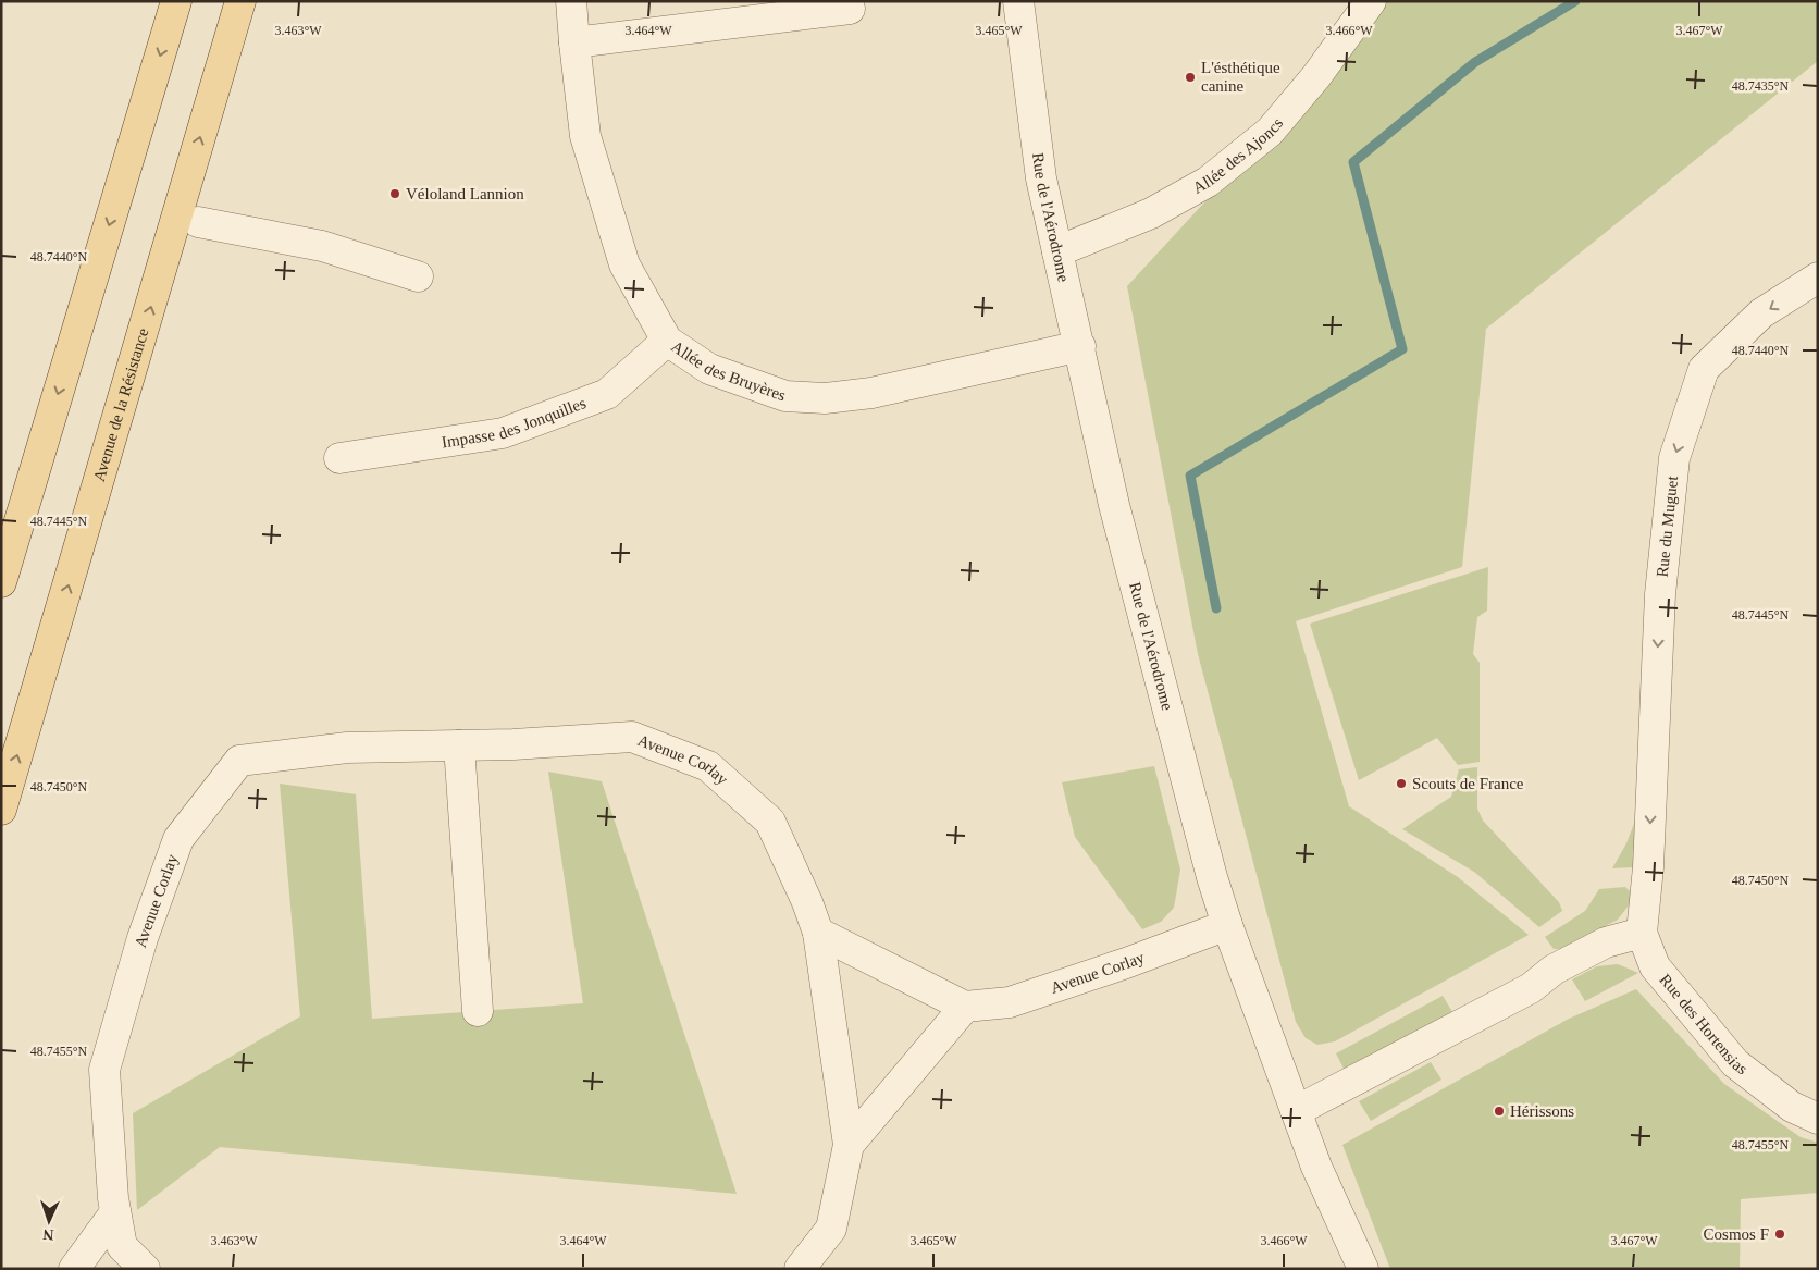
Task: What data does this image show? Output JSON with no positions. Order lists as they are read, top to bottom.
{
  "streets": {
    "main road": ["Avenue de la Résistance"],
    "street": [
      "Allée des Ajoncs",
      "Rue de l'Aérodrome",
      "Allée des Bruyères",
      "Impasse des Jonquilles",
      "Rue du Muguet",
      "Avenue Corlay",
      "Rue des Hortensias"
    ]
  },
  "crossings": [
    ["Allée des Ajoncs", "Rue de l'Aérodrome"],
    ["Rue de l'Aérodrome", "Allée des Bruyères"],
    ["Rue de l'Aérodrome", "Avenue Corlay"],
    ["Allée des Bruyères", "Impasse des Jonquilles"],
    ["Rue du Muguet", "Rue des Hortensias"]
  ],
  "one_way": ["Rue du Muguet"],
  "places": [
    "L'ésthétique canine",
    "Véloland Lannion",
    "Scouts de France",
    "Hérissons",
    "Cosmos F"
  ],
  "north": "bottom",
  "coordinates": [
    "3.463°W",
    "3.464°W",
    "3.465°W",
    "3.466°W",
    "3.467°W",
    "48.7435°N",
    "48.7440°N",
    "48.7445°N",
    "48.7450°N",
    "48.7455°N"
  ]
}
